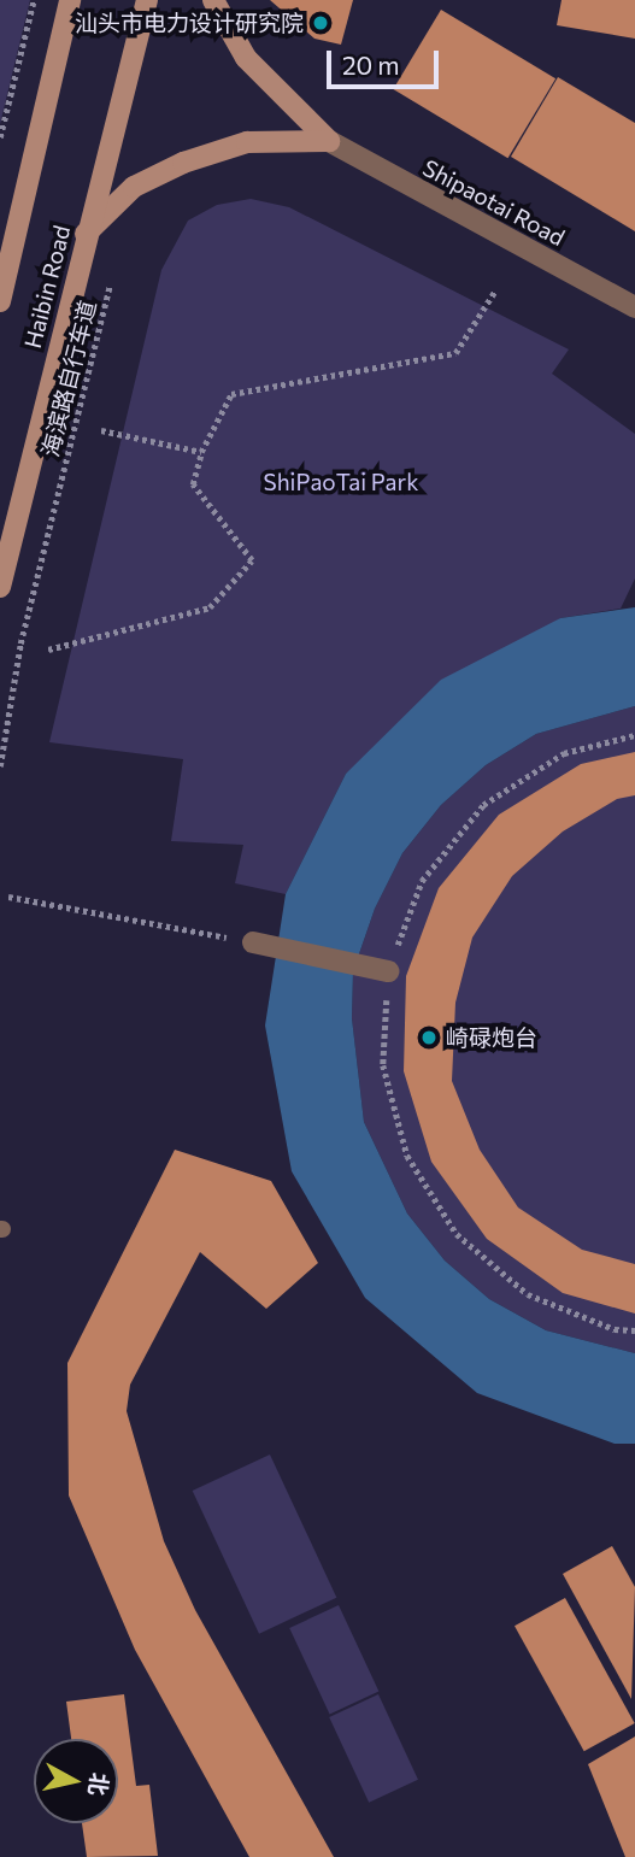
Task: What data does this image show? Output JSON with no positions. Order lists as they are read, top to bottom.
{
  "streets": {
    "main road": ["Haibin Road"],
    "street": ["Shipaotai Road"],
    "path": ["海滨路自行车道"]
  },
  "parks": ["ShiPaoTai Park"],
  "places": ["汕头市电力设计研究院", "崎碌炮台"],
  "scale_bar": "20 m",
  "north": "right"
}
